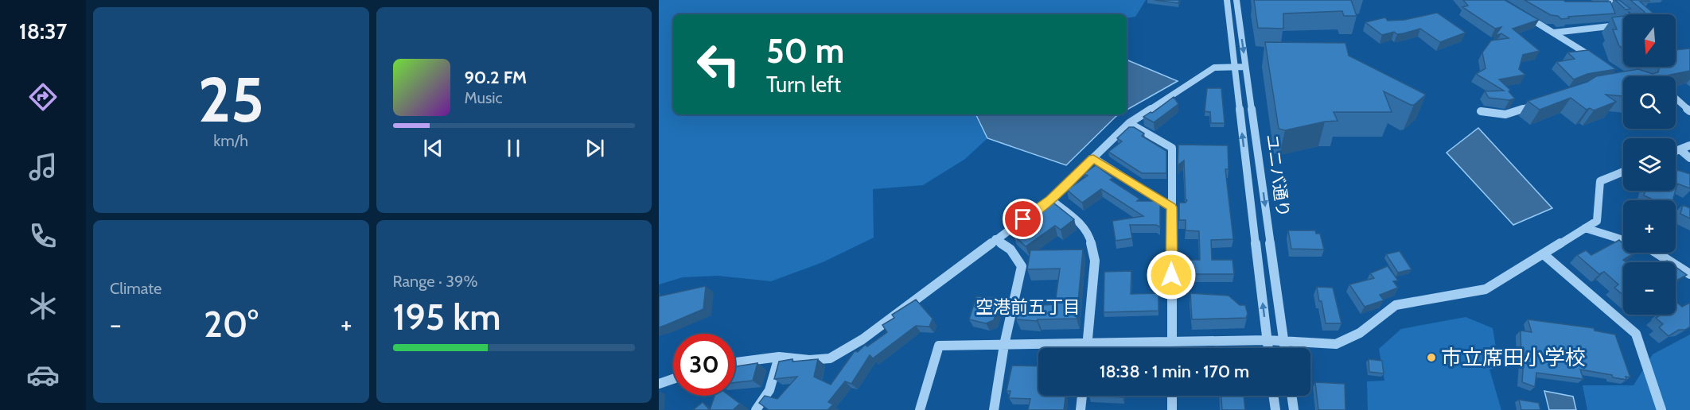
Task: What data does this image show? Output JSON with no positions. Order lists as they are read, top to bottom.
{
  "streets": {
    "street": ["ユニバ通り"]
  },
  "districts": ["空港前五丁目"],
  "places": ["市立席田小学校"],
  "north": "bottom",
  "page": {
    "tabs": "18:37",
    "tile": [
      ["25", "km/h"],
      "Climate",
      ["Range · 39%", "195 km"]
    ],
    "map_buttons": ["+", "−"],
    "turn": ["50 m", "Turn left"],
    "song": ["90.2 FM", "Music"],
    "heat": ["−", "20°", "+"],
    "limit": "30",
    "trip": "18:38 · 1 min · 170 m"
  }
}
